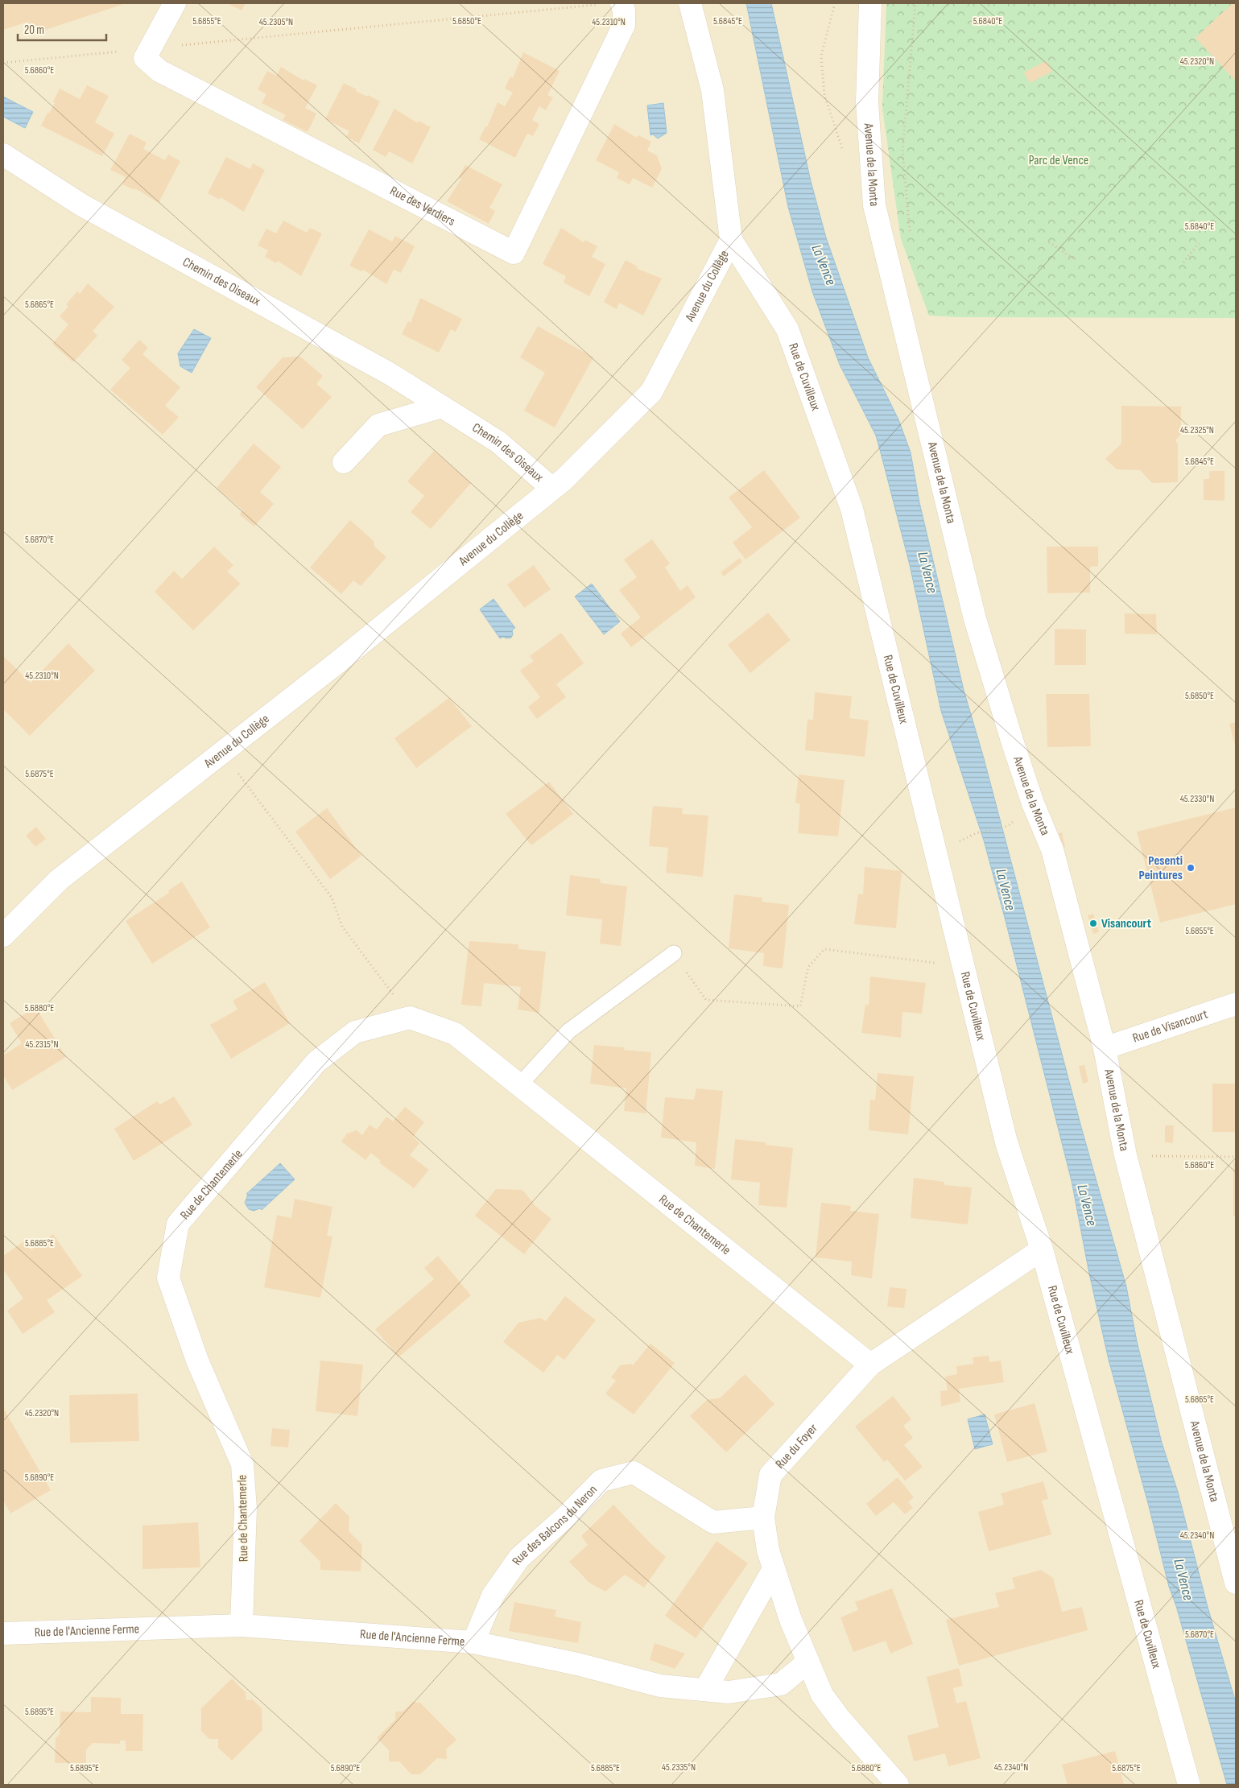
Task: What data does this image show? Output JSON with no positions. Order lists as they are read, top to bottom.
{
  "streets": {
    "street": [
      "Avenue de la Monta",
      "Rue des Verdiers",
      "Chemin des Oiseaux",
      "Avenue du Collège",
      "Rue de Cuvilleux",
      "Rue de Visancourt",
      "Rue de Chantemerle",
      "Rue du Foyer",
      "Rue des Balcons du Neron",
      "Rue de l'Ancienne Ferme"
    ]
  },
  "crossings": [
    ["Avenue de la Monta", "Rue de Visancourt"],
    ["Chemin des Oiseaux", "Avenue du Collège"],
    ["Avenue du Collège", "Rue de Cuvilleux"],
    ["Rue de Cuvilleux", "Rue du Foyer"],
    ["Rue de Chantemerle", "Rue du Foyer"],
    ["Rue de Chantemerle", "Rue de l'Ancienne Ferme"],
    ["Rue du Foyer", "Rue des Balcons du Neron"],
    ["Rue du Foyer", "Rue de l'Ancienne Ferme"],
    ["Rue des Balcons du Neron", "Rue de l'Ancienne Ferme"]
  ],
  "water": ["La Vence"],
  "parks": ["Parc de Vence"],
  "places": ["Pesenti Peintures", "Visancourt"],
  "scale_bar": "20 m",
  "coordinates": [
    "5.6850°E",
    "5.6840°E",
    "5.6855°E",
    "5.6845°E",
    "45.2305°N",
    "45.2310°N",
    "45.2320°N",
    "5.6860°E",
    "5.6865°E",
    "45.2325°N",
    "5.6870°E",
    "5.6875°E",
    "45.2330°N",
    "5.6880°E",
    "45.2315°N",
    "5.6885°E",
    "5.6890°E",
    "45.2340°N",
    "5.6895°E",
    "45.2335°N"
  ]
}
